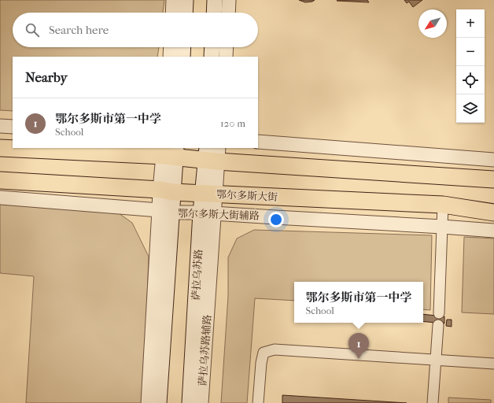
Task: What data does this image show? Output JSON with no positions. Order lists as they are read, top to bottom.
{
  "streets": {
    "main road": ["鄂尔多斯大街", "萨拉乌苏路"],
    "street": ["鄂尔多斯大街辅路", "萨拉乌苏路辅路"]
  },
  "crossings": [
    ["鄂尔多斯大街", "萨拉乌苏路"],
    ["鄂尔多斯大街辅路", "萨拉乌苏路"],
    ["鄂尔多斯大街辅路", "萨拉乌苏路辅路"],
    ["萨拉乌苏路", "萨拉乌苏路辅路"]
  ],
  "north": "bottom left",
  "page": {
    "map_buttons": ["+", "−"],
    "search": "Search here",
    "heading": "Nearby",
    "list": [
      {
        "mark": "1",
        "name": "鄂尔多斯市第一中学",
        "note": "School",
        "value": "120 m"
      }
    ],
    "popup": ["鄂尔多斯市第一中学", "School"],
    "pins": "1"
  }
}
